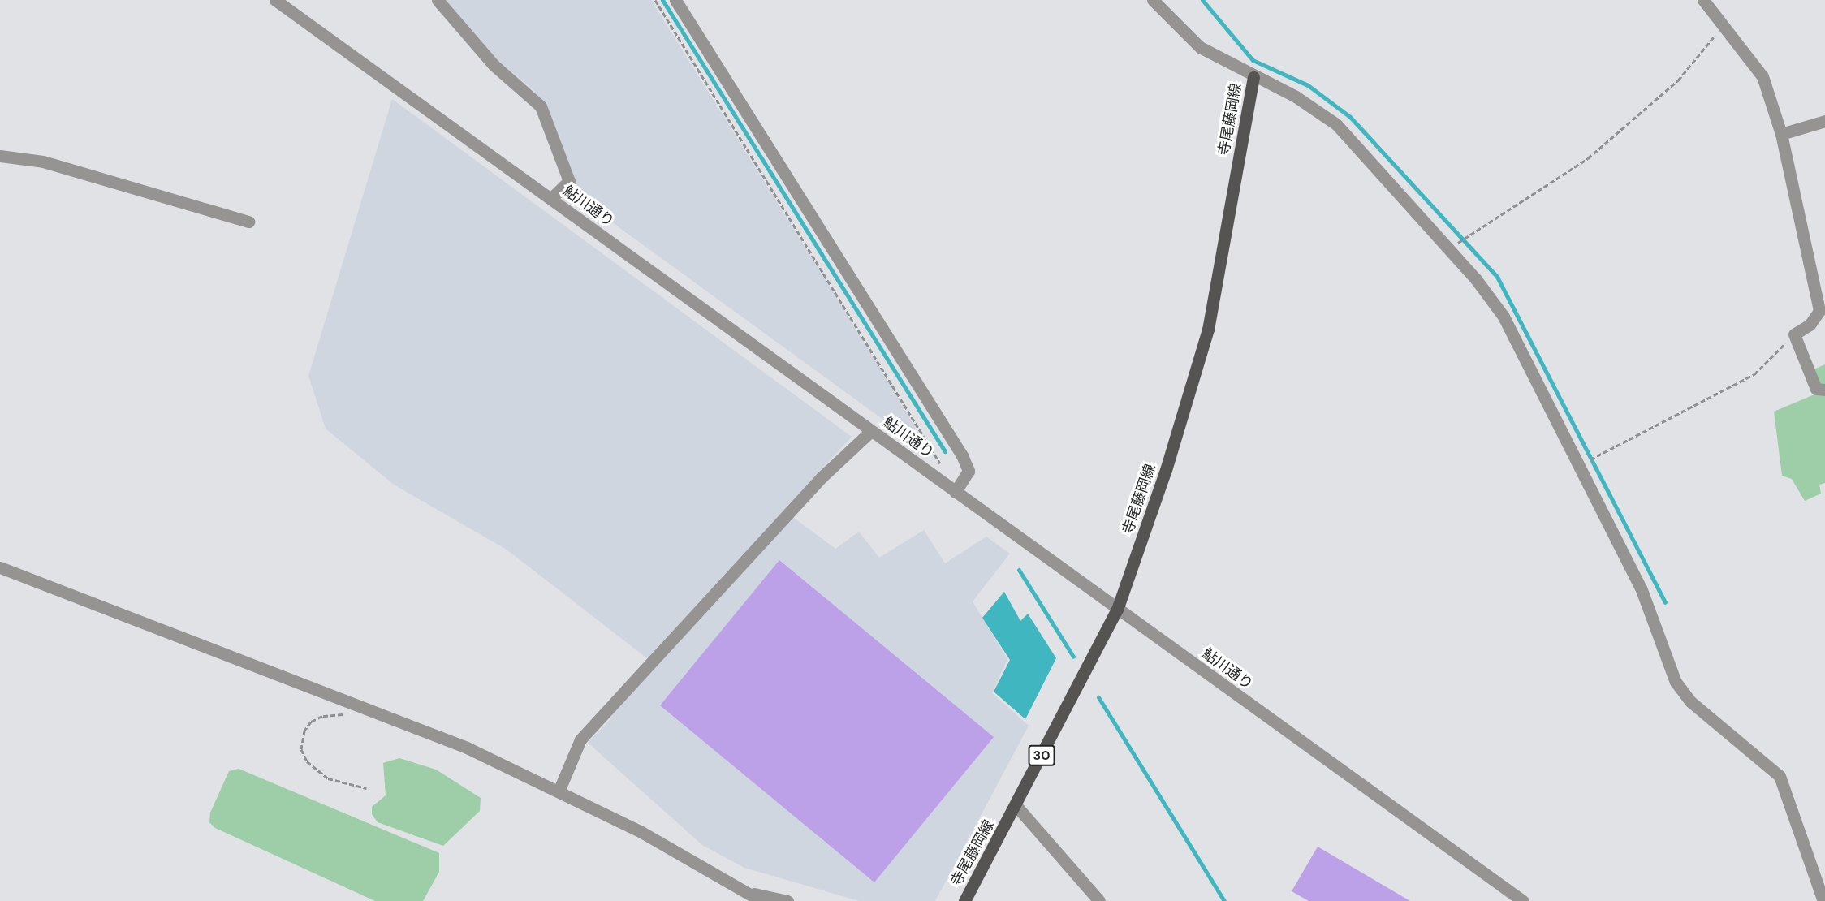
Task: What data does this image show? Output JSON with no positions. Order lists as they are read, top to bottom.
{
  "streets": {
    "main road": ["寺尾藤岡線", "30"],
    "street": ["鮎川通り"]
  },
  "crossings": [
    ["寺尾藤岡線", "鮎川通り"]
  ]
}
